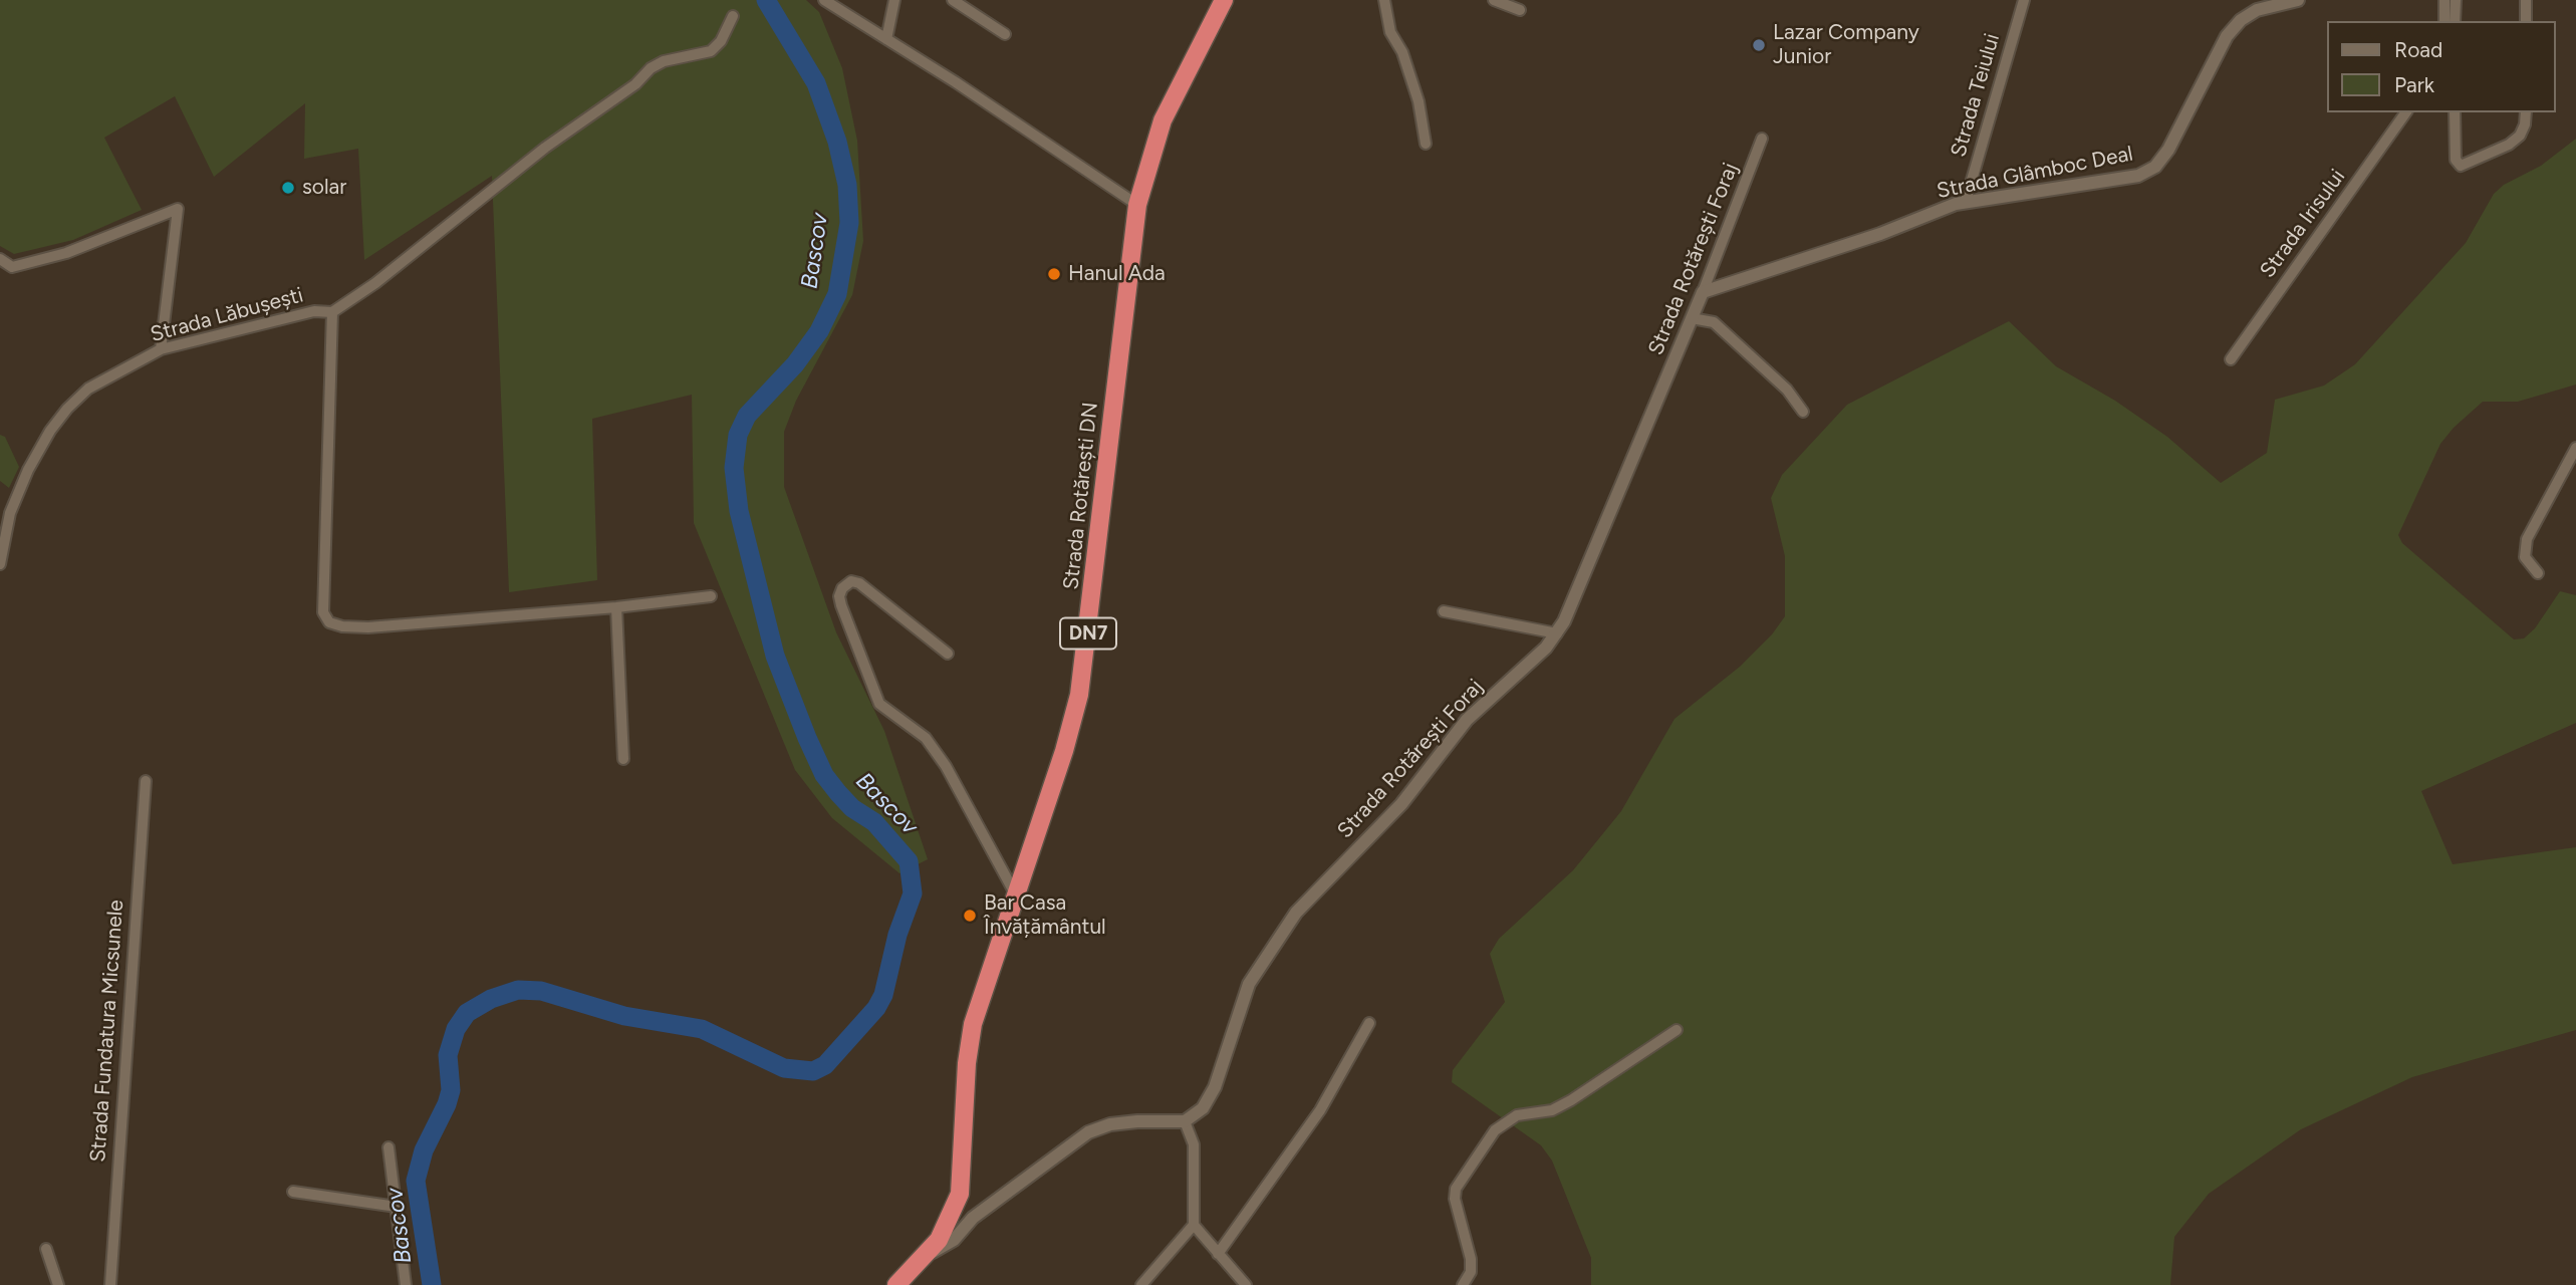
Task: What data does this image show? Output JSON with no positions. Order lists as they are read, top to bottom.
{
  "streets": {
    "highway": ["Strada Rotărești DN", "DN7"],
    "street": [
      "Strada Teiului",
      "Strada Glâmboc Deal",
      "Strada Irisului",
      "Strada Rotărești Foraj",
      "Strada Lăbușești",
      "Strada Fundatura Micsunele"
    ]
  },
  "crossings": [
    ["Strada Teiului", "Strada Glâmboc Deal"],
    ["Strada Glâmboc Deal", "Strada Rotărești Foraj"],
    ["Strada Rotărești DN", "DN7"]
  ],
  "water": ["Bascov"],
  "places": [
    "Lazar Company Junior",
    "solar",
    "Hanul Ada",
    "Bar Casa Învățământul"
  ],
  "legend": ["Road", "Park"]
}
